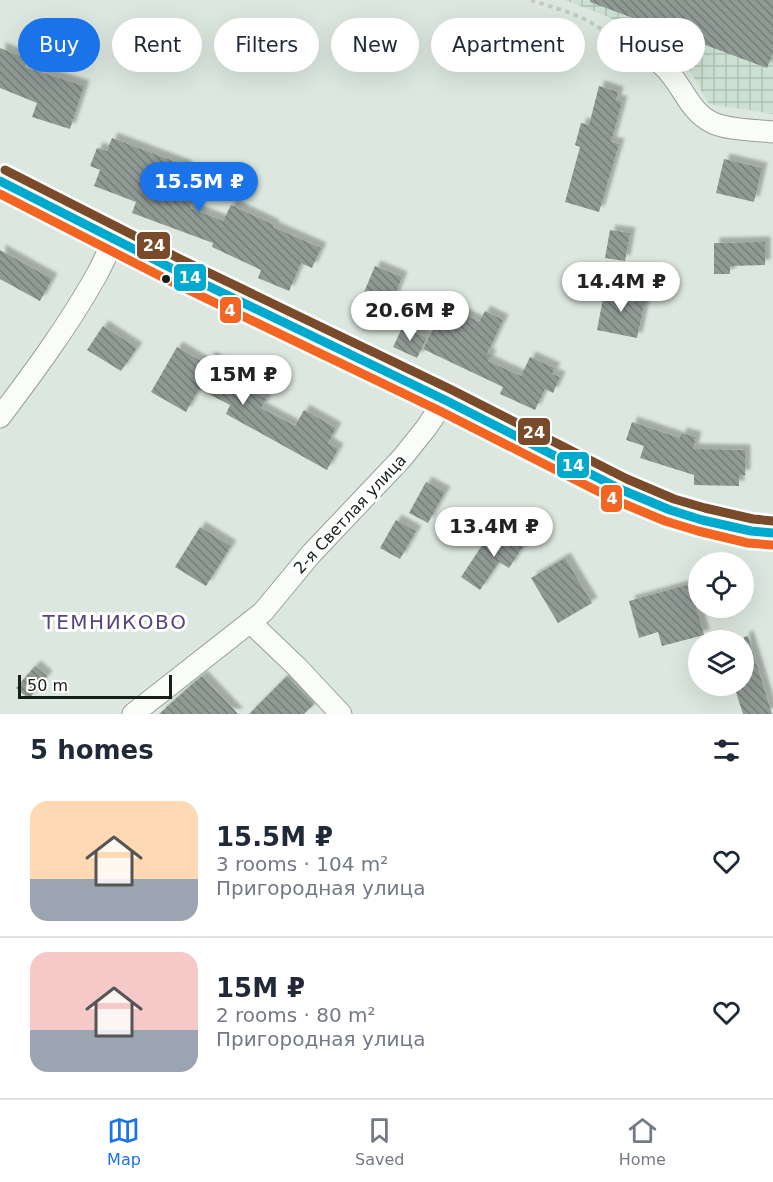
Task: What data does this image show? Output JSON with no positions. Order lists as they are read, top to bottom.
{
  "streets": {
    "street": ["2-я Светлая улица"]
  },
  "districts": ["ТЕМНИКОВО"],
  "lines": ["transit line 24", "transit line 14", "transit line 4"],
  "scale_bar": "50 m",
  "page": {
    "chip": [
      "Buy",
      "Rent",
      "Filters",
      "New",
      "Apartment",
      "House"
    ],
    "price": [
      "15.5M ₽",
      "14.4M ₽",
      "20.6M ₽",
      "15M ₽",
      "13.4M ₽"
    ],
    "scale": "50 m",
    "heading": "5 homes",
    "list": [
      {
        "name": "15.5M ₽",
        "note": "3 rooms · 104 m² · Пригородная улица"
      },
      {
        "name": "15M ₽",
        "note": "2 rooms · 80 m² · Пригородная улица"
      }
    ],
    "tabs": ["Map", "Saved", "Home"]
  }
}
